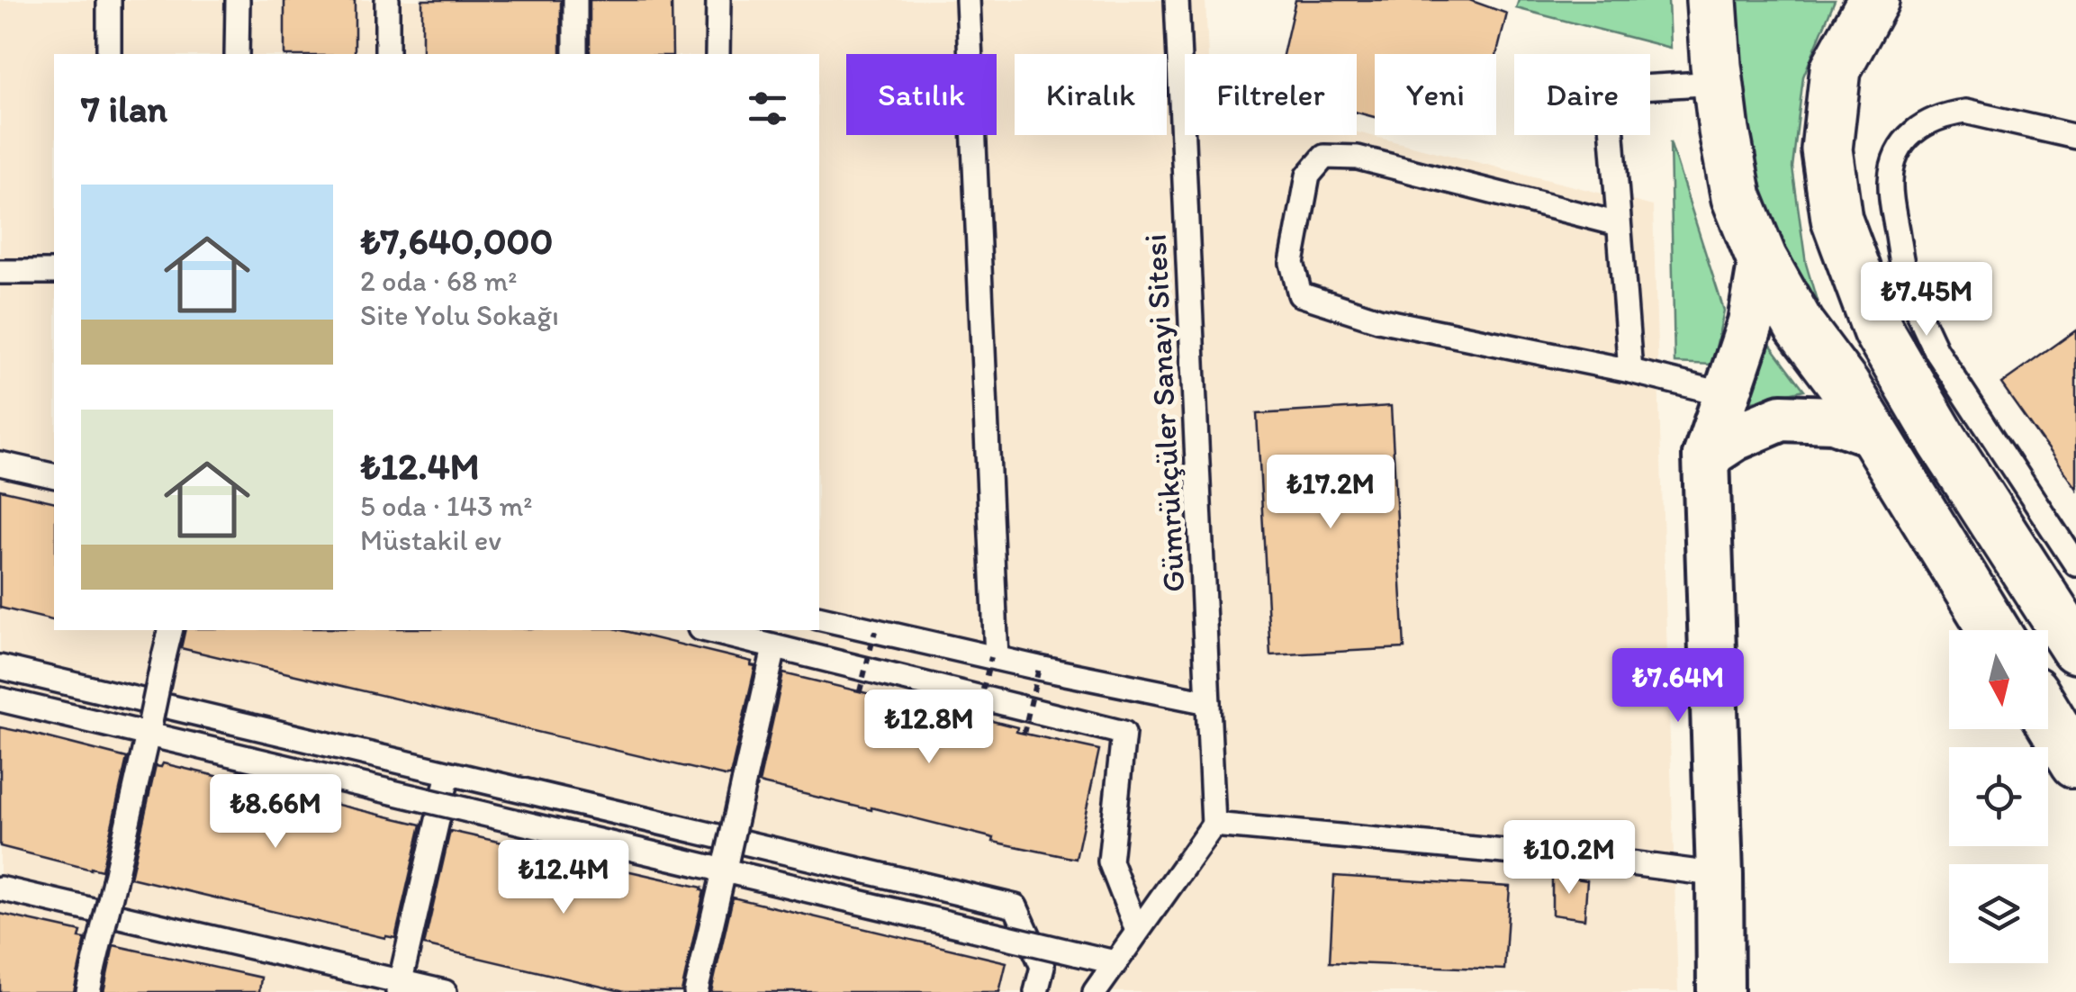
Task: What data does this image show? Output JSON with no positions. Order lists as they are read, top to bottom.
{
  "streets": {
    "lane": ["Gümrükçüler Sanayi Sitesi"]
  },
  "north": "bottom",
  "page": {
    "chip": [
      "Satılık",
      "Kiralık",
      "Filtreler",
      "Yeni",
      "Daire"
    ],
    "heading": "7 ilan",
    "list": [
      {
        "name": "₺7,640,000",
        "note": "2 oda · 68 m² · Site Yolu Sokağı"
      },
      {
        "name": "₺12.4M",
        "note": "5 oda · 143 m² · Müstakil ev"
      }
    ],
    "price": [
      "₺7.45M",
      "₺17.2M",
      "₺7.64M",
      "₺12.8M",
      "₺8.66M",
      "₺10.2M",
      "₺12.4M"
    ]
  }
}
